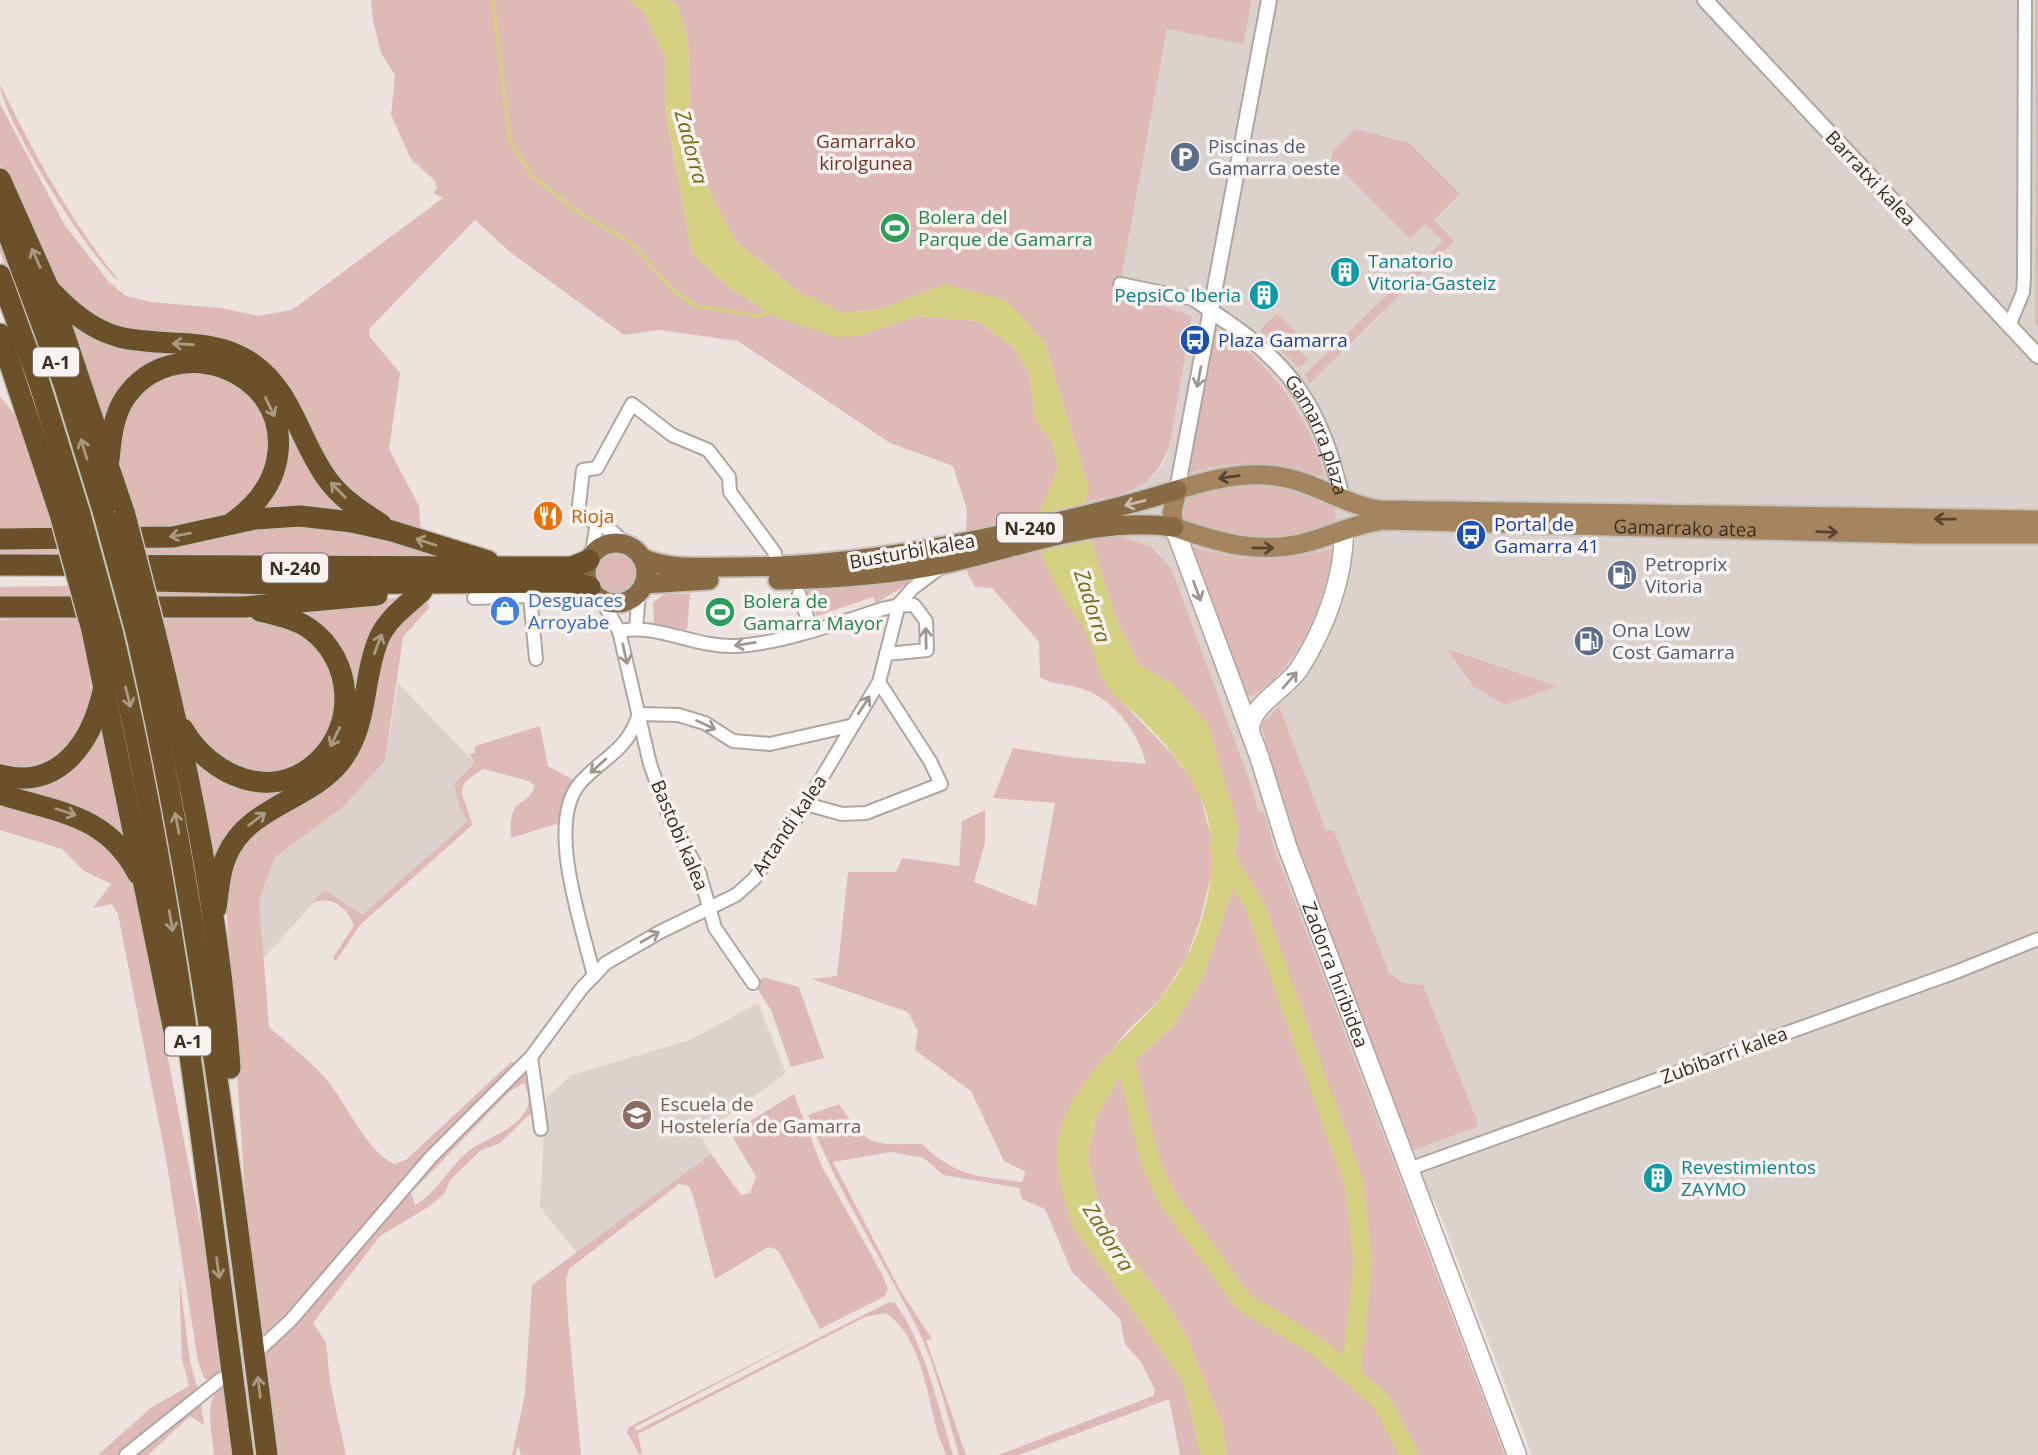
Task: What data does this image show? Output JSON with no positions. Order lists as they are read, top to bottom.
{
  "streets": {
    "highway": ["A-1", "N-240", "Busturbi kalea"],
    "main road": ["Gamarra plaza", "Gamarrako atea", "Zadorra hiribidea"],
    "street": [
      "Barratxi kalea",
      "Artandi kalea",
      "Bastobi kalea",
      "Zubibarri kalea"
    ]
  },
  "crossings": [
    ["Gamarra plaza", "Gamarrako atea"],
    ["Gamarra plaza", "Zadorra hiribidea"],
    ["N-240", "Busturbi kalea"],
    ["N-240", "Bastobi kalea"],
    ["Gamarrako atea", "Busturbi kalea"],
    ["Gamarrako atea", "Zadorra hiribidea"],
    ["Busturbi kalea", "Bastobi kalea"],
    ["Busturbi kalea", "Zadorra hiribidea"],
    ["Artandi kalea", "Bastobi kalea"],
    ["Zadorra hiribidea", "Zubibarri kalea"]
  ],
  "one_way": ["Gamarra plaza"],
  "water": ["Zadorra"],
  "parks": ["Gamarrako kirolgunea"],
  "places": {
    "parking": ["Piscinas de Gamarra oeste"],
    "sports": ["Bolera del Parque de Gamarra", "Bolera de Gamarra Mayor"],
    "building": ["Tanatorio Vitoria-Gasteiz", "PepsiCo Iberia", "Revestimientos ZAYMO"],
    "bus stop": ["Plaza Gamarra", "Portal de Gamarra 41"],
    "restaurant": ["Rioja"],
    "fuel station": ["Petroprix Vitoria", "Ona Low Cost Gamarra"],
    "shop": ["Desguaces Arroyabe"],
    "school or university": ["Escuela de Hostelería de Gamarra"]
  }
}
